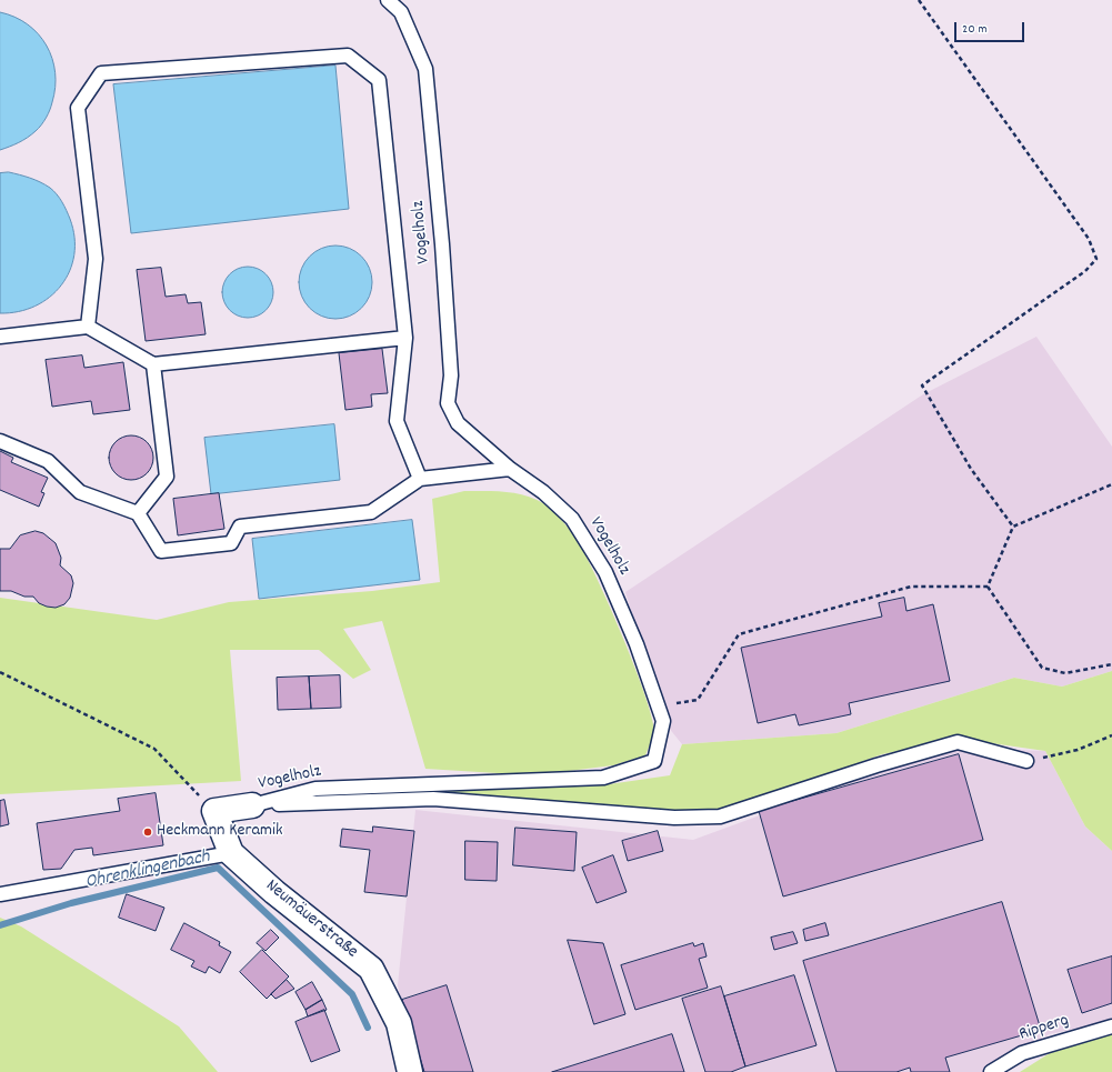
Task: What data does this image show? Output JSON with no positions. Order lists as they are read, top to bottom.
{
  "streets": {
    "street": ["Neumäuerstraße"],
    "lane": ["Vogelholz", "Ripperg"]
  },
  "water": ["Ohrenklingenbach"],
  "places": ["Heckmann Keramik"],
  "scale_bar": "20 m"
}
